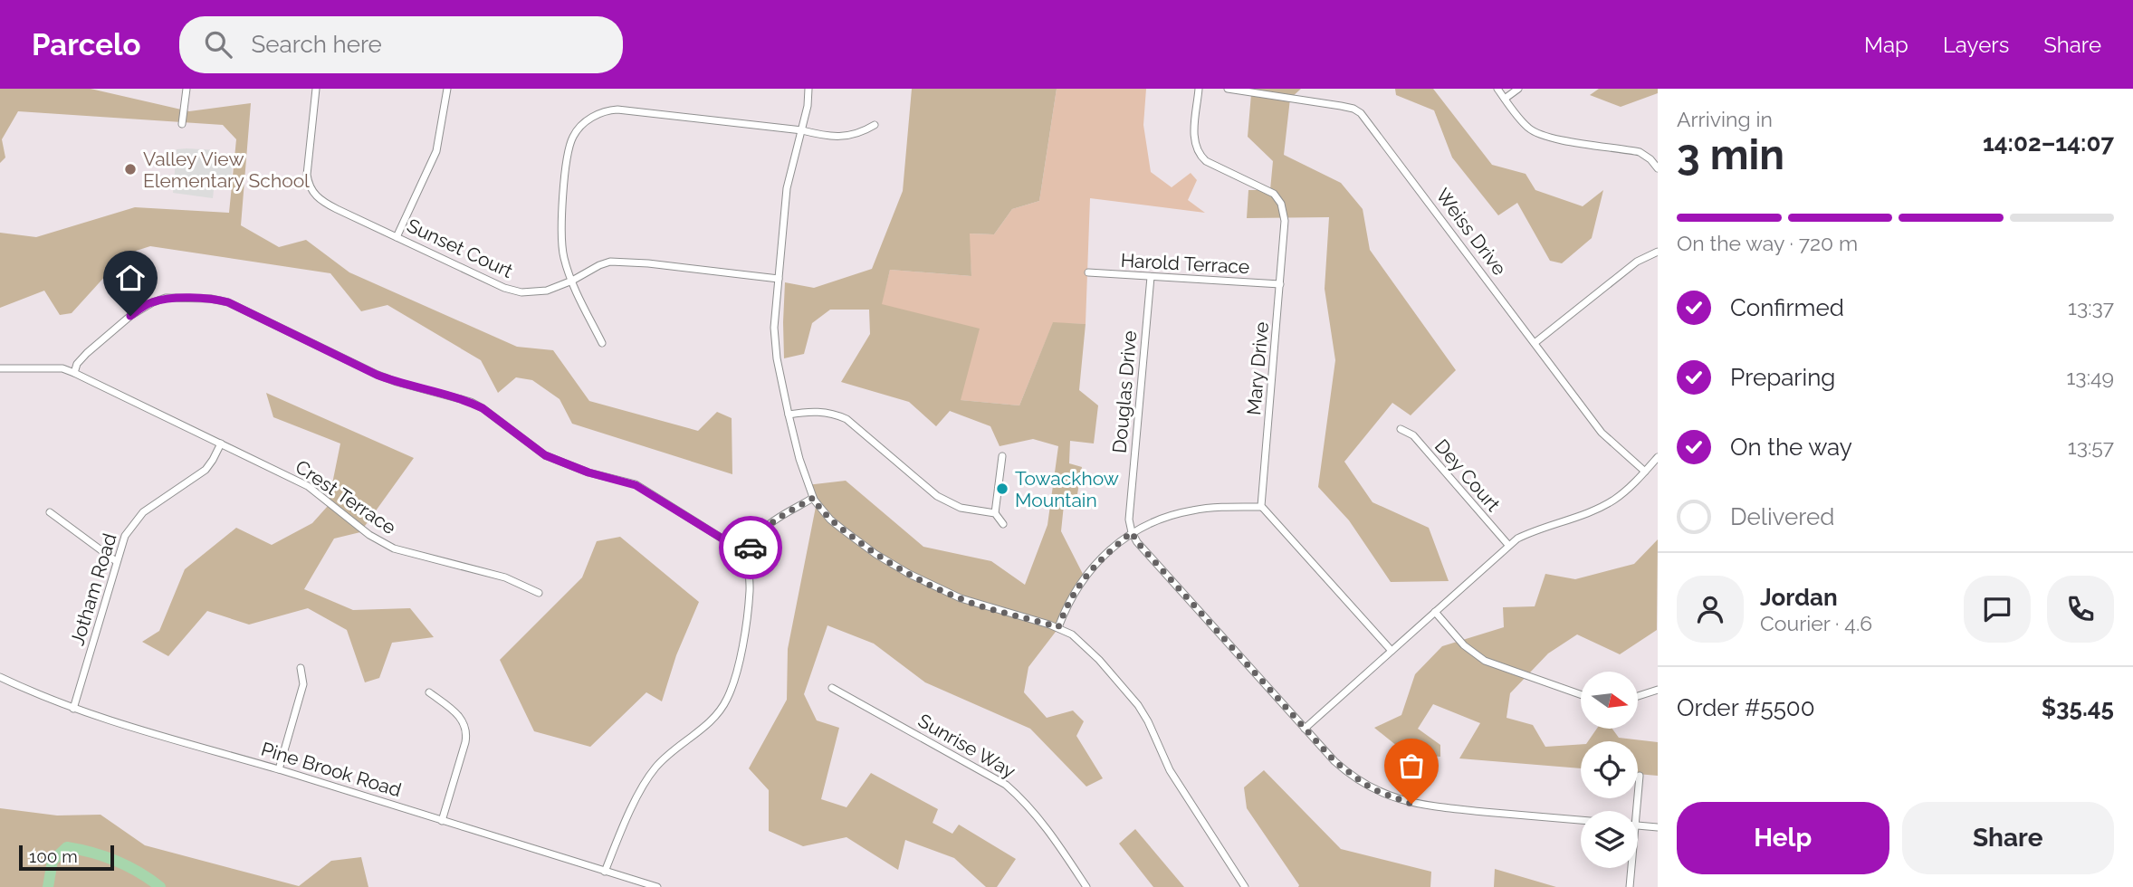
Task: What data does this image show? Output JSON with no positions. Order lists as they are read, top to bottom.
{
  "streets": {
    "street": [
      "Weiss Drive",
      "Sunset Court",
      "Harold Terrace",
      "Mary Drive",
      "Douglas Drive",
      "Dey Court",
      "Crest Terrace",
      "Jotham Road",
      "Sunrise Way",
      "Pine Brook Road"
    ]
  },
  "crossings": [
    ["Harold Terrace", "Mary Drive"],
    ["Harold Terrace", "Douglas Drive"],
    ["Crest Terrace", "Jotham Road"],
    ["Jotham Road", "Pine Brook Road"]
  ],
  "places": ["Valley View Elementary School", "Towackhow Mountain"],
  "scale_bar": "100 m",
  "north": "right",
  "page": {
    "header": "Parcelo",
    "search": "Search here",
    "nav": ["Map", "Layers", "Share"],
    "heading": ["3 min", "Arriving in", "14:02–14:07"],
    "panel": [
      "Jordan",
      "Courier · 4.6",
      "Order #5500",
      "$35.45"
    ],
    "bar": "On the way · 720 m",
    "list": [
      ["Confirmed", "13:37"],
      ["Preparing", "13:49"],
      ["On the way", "13:57"],
      "Delivered"
    ],
    "buttons": ["Help", "Share"],
    "scale": "100 m"
  }
}
